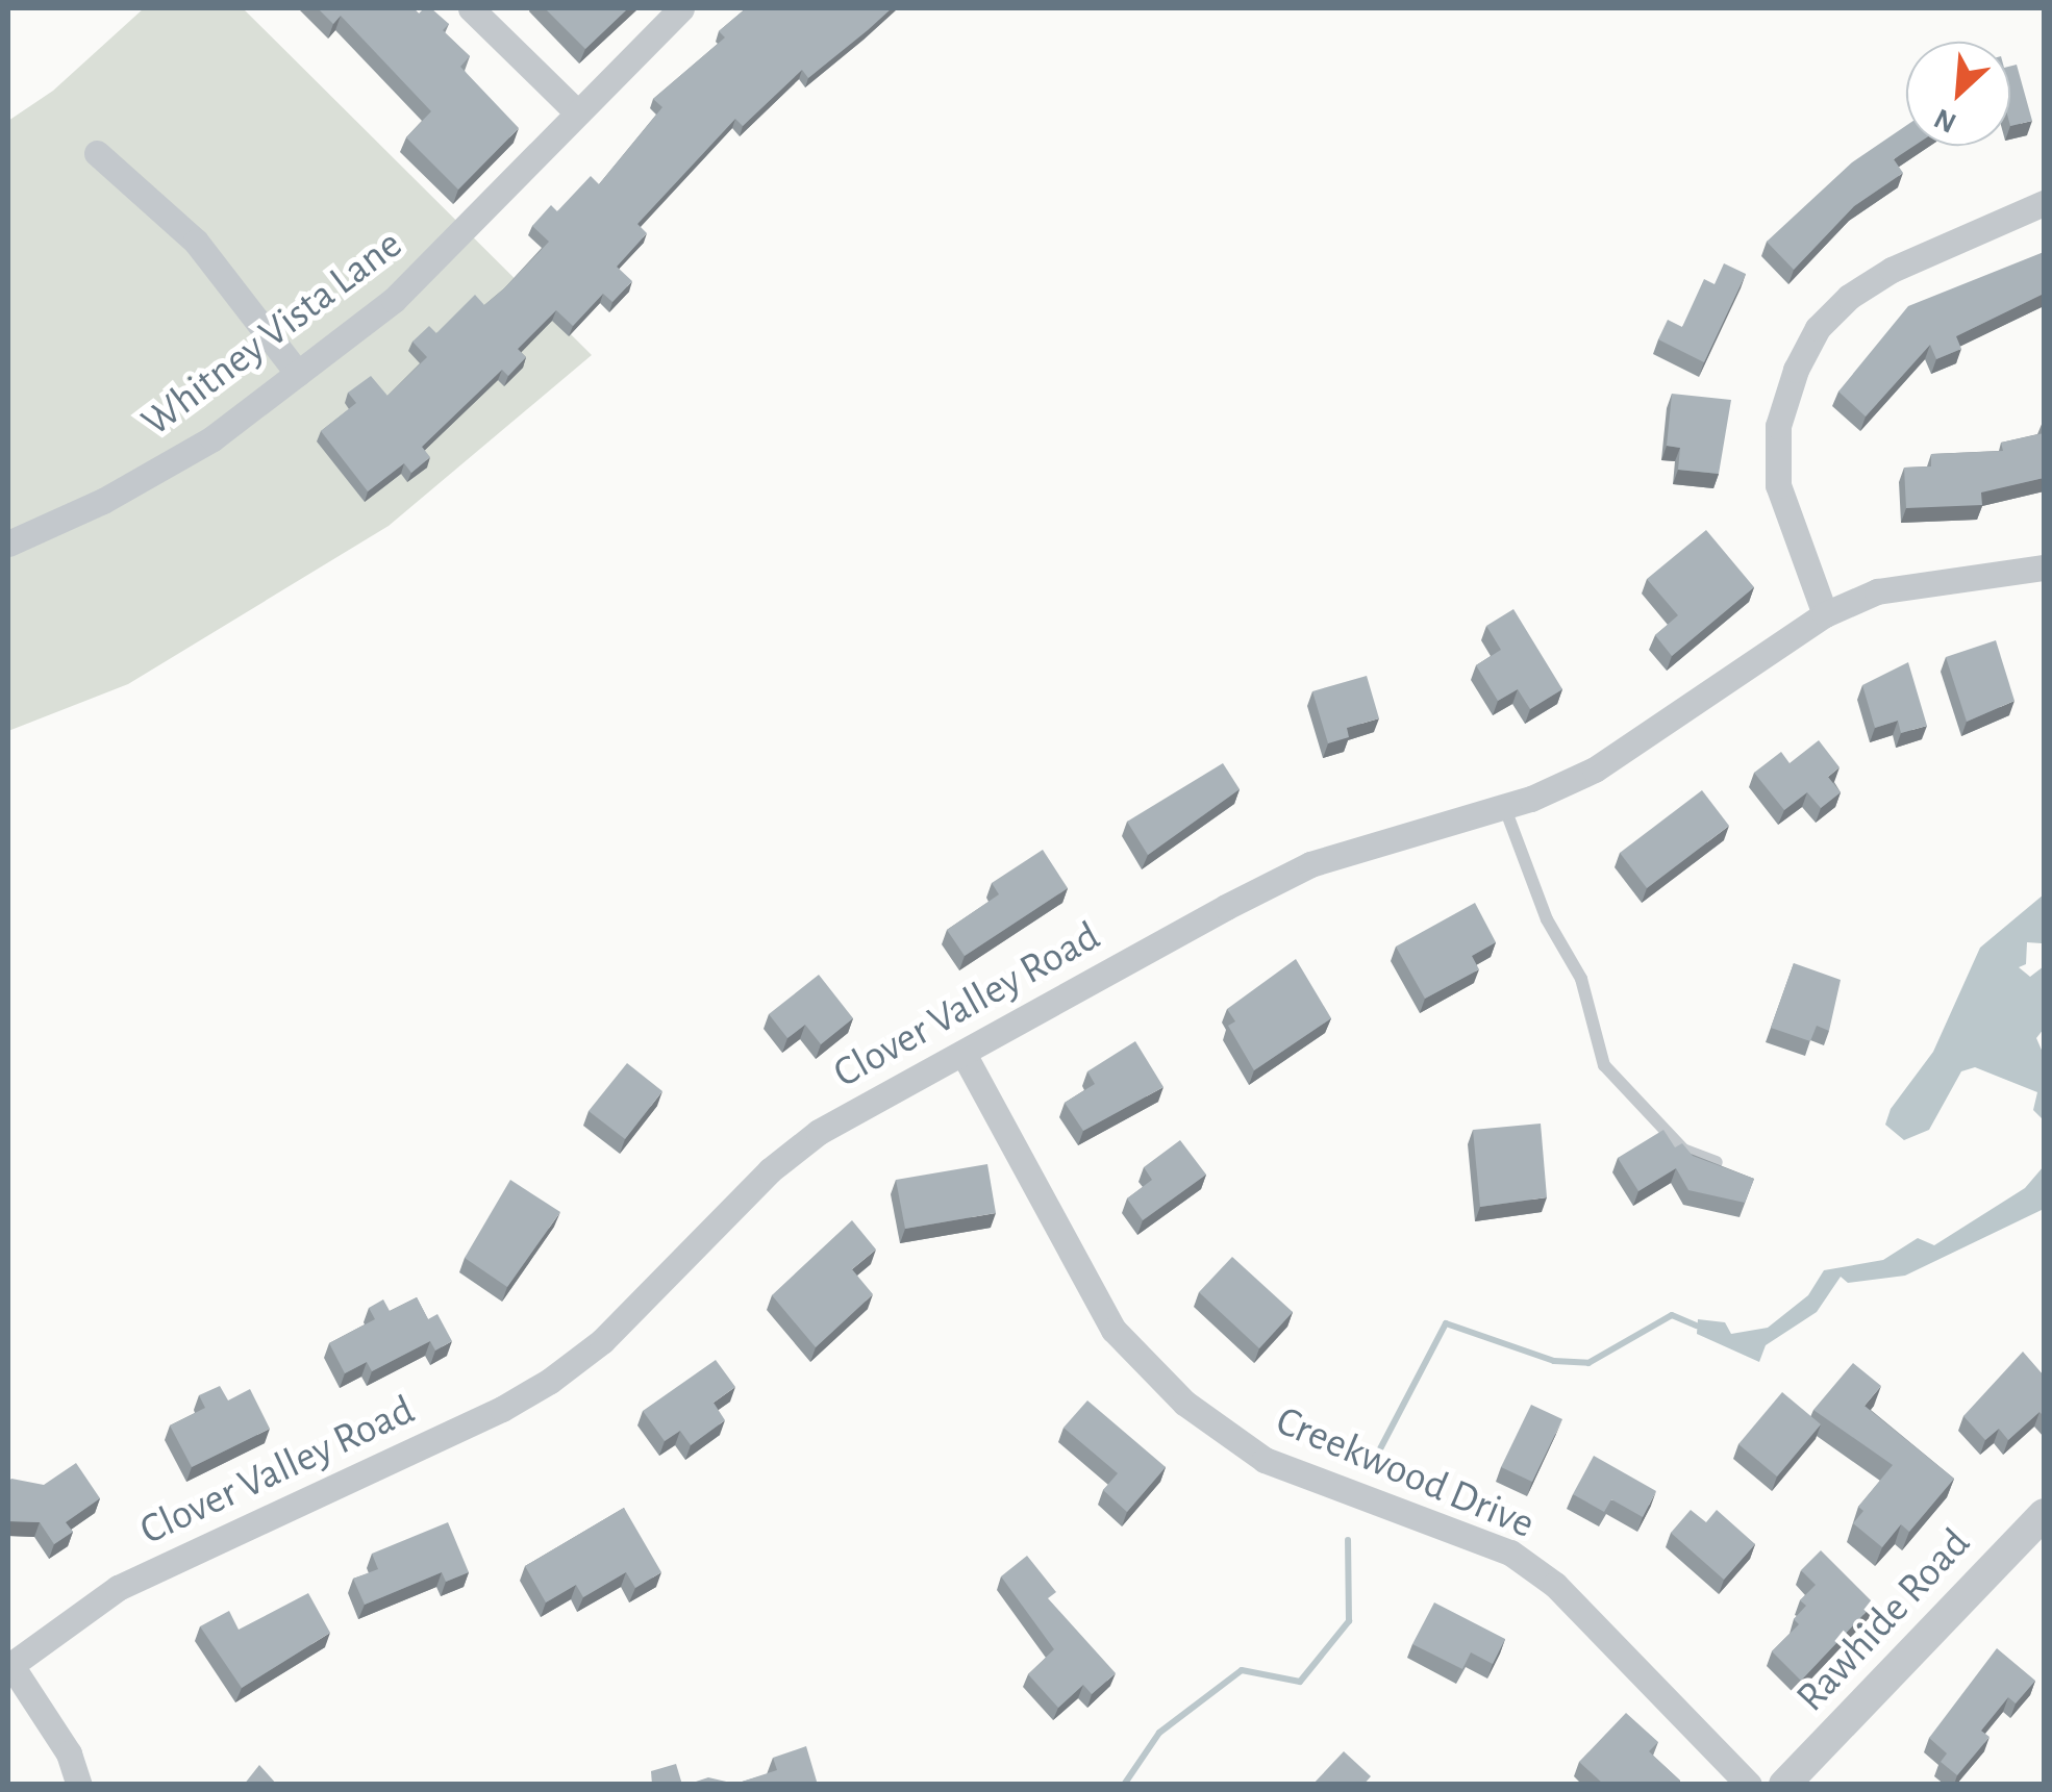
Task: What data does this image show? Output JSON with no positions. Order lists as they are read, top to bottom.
{
  "streets": {
    "street": [
      "Whitney Vista Lane",
      "Clover Valley Road",
      "Creekwood Drive",
      "Rawhide Road"
    ]
  },
  "crossings": [
    ["Clover Valley Road", "Creekwood Drive"]
  ],
  "north": "bottom left"
}
